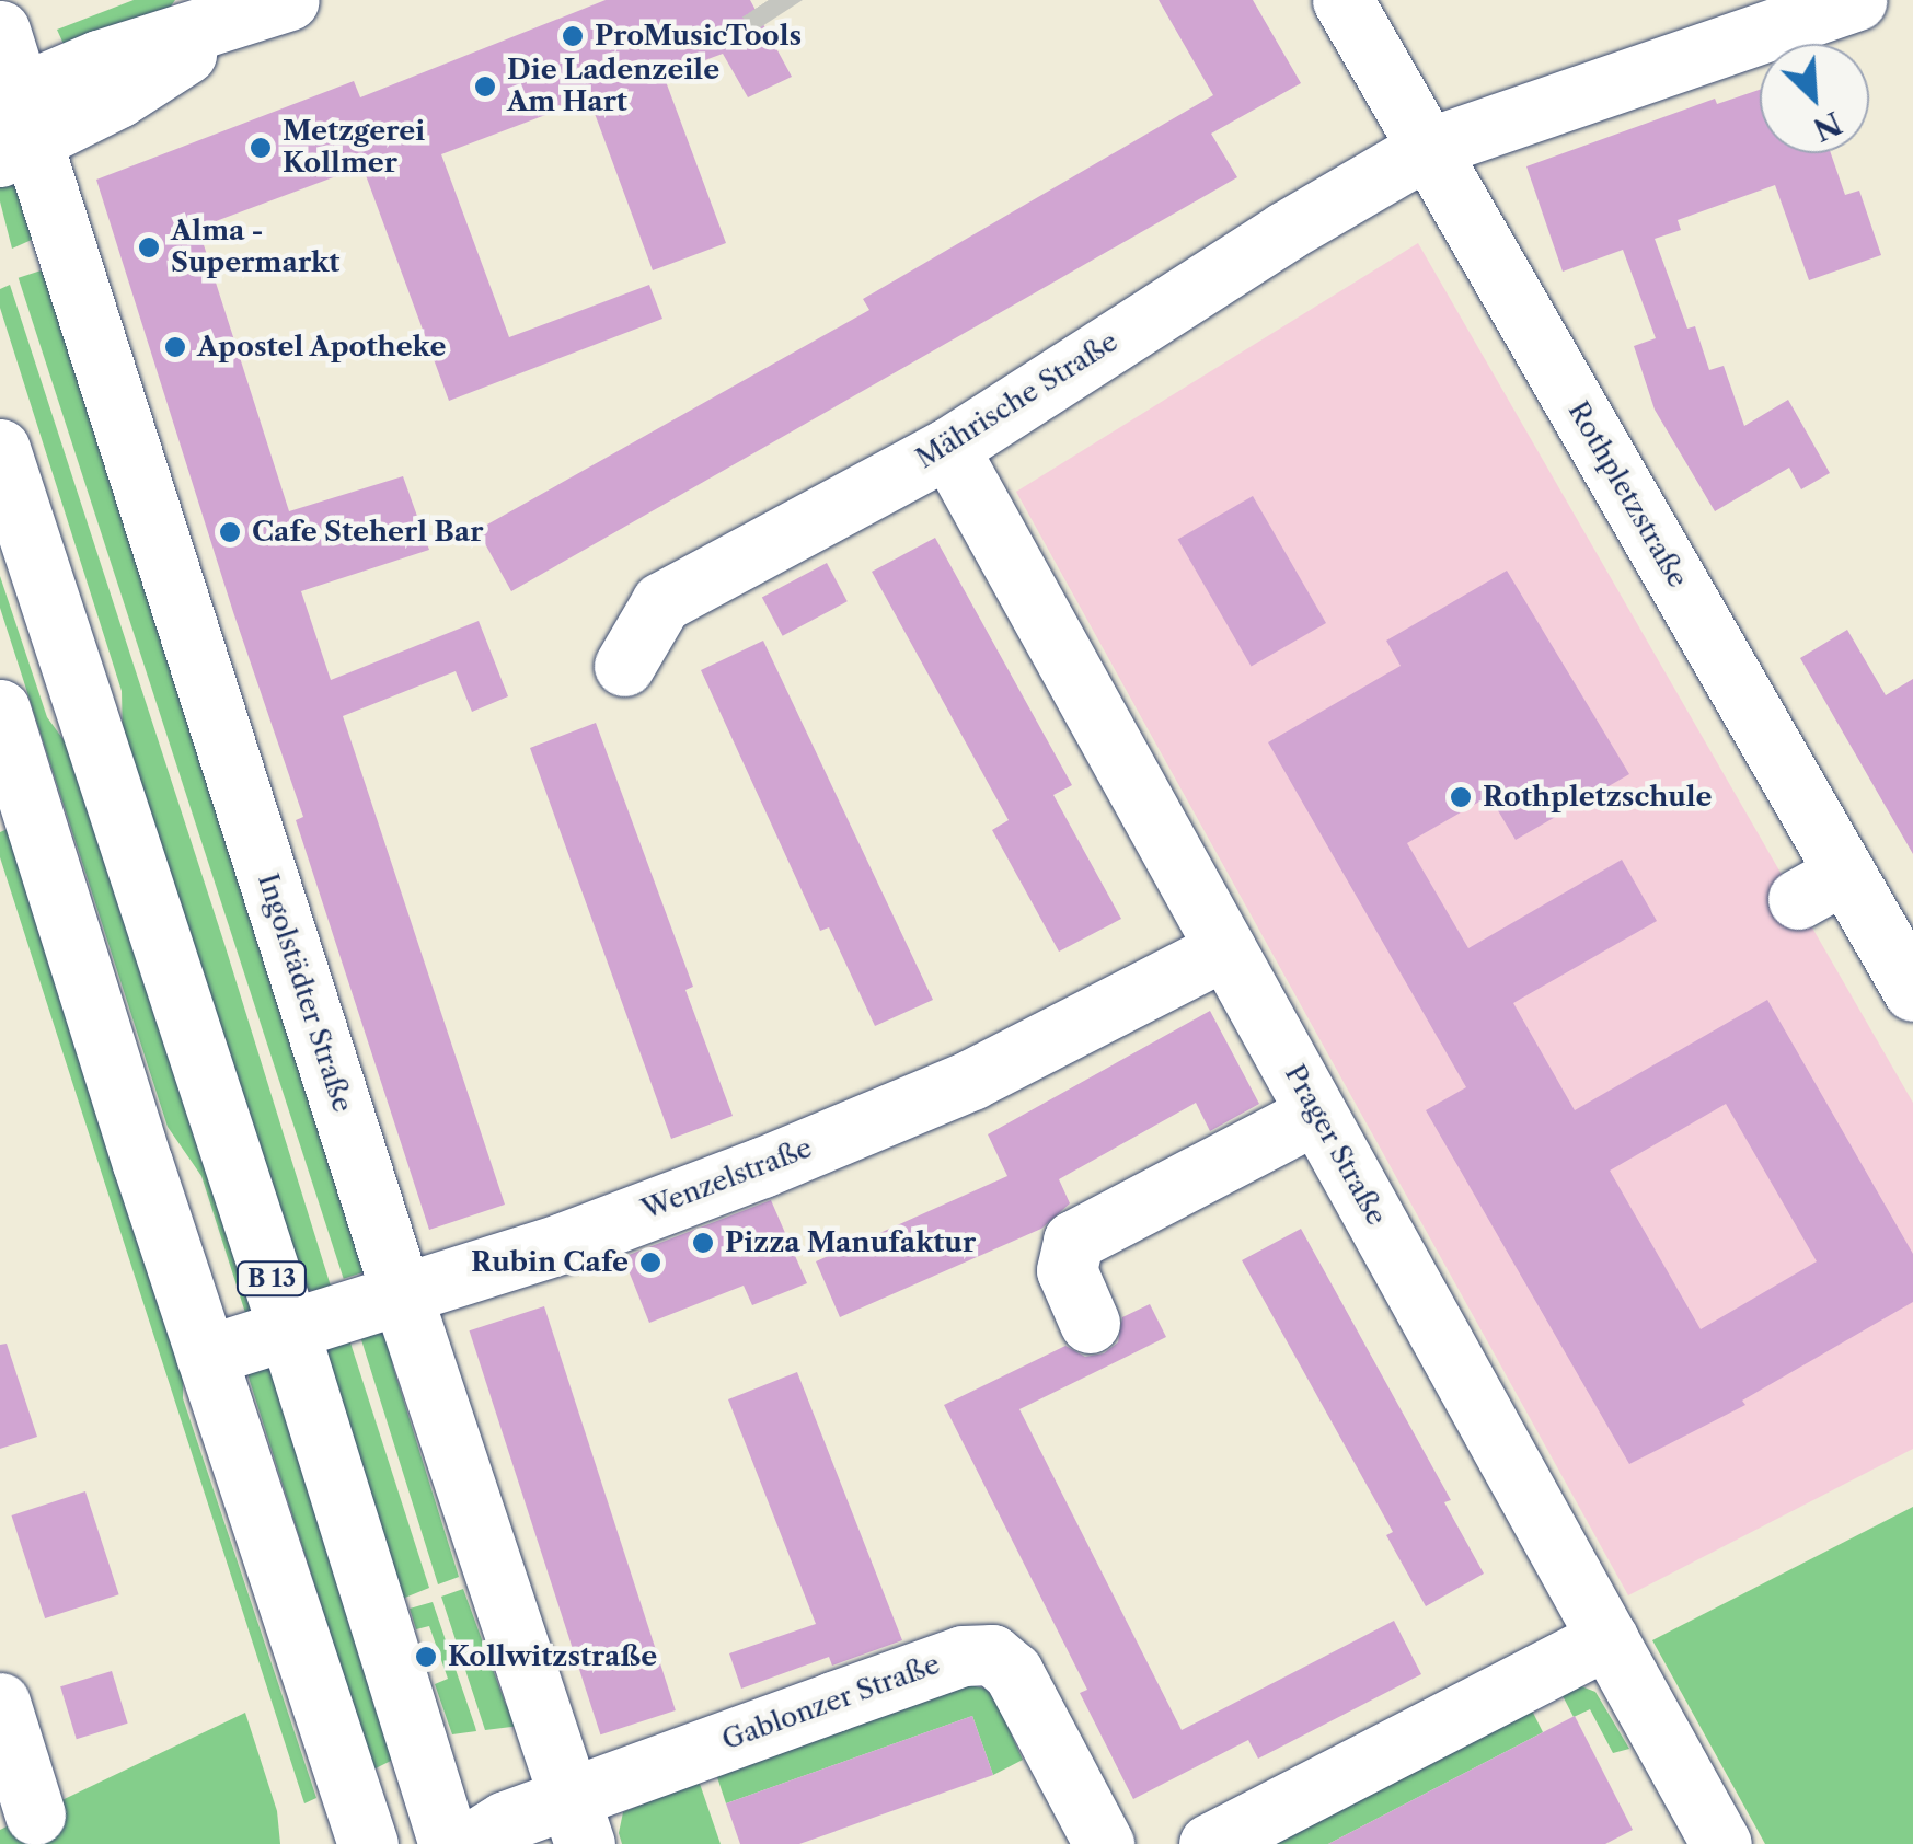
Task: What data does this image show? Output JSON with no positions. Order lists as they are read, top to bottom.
{
  "streets": {
    "street": [
      "Mährische Straße",
      "Rothpletzstraße",
      "Ingolstädter Straße",
      "Prager Straße",
      "Wenzelstraße",
      "B 13",
      "Gablonzer Straße"
    ]
  },
  "crossings": [
    ["Mährische Straße", "Rothpletzstraße"],
    ["Mährische Straße", "Prager Straße"],
    ["Ingolstädter Straße", "Wenzelstraße"],
    ["Ingolstädter Straße", "Gablonzer Straße"],
    ["Prager Straße", "Wenzelstraße"],
    ["Wenzelstraße", "B 13"]
  ],
  "places": [
    "ProMusicTools",
    "Die Ladenzeile Am Hart",
    "Metzgerei Kollmer",
    "Alma - Supermarkt",
    "Apostel Apotheke",
    "Cafe Steherl Bar",
    "Rothpletzschule",
    "Pizza Manufaktur",
    "Rubin Cafe",
    "Kollwitzstraße"
  ],
  "north": "bottom right"
}
